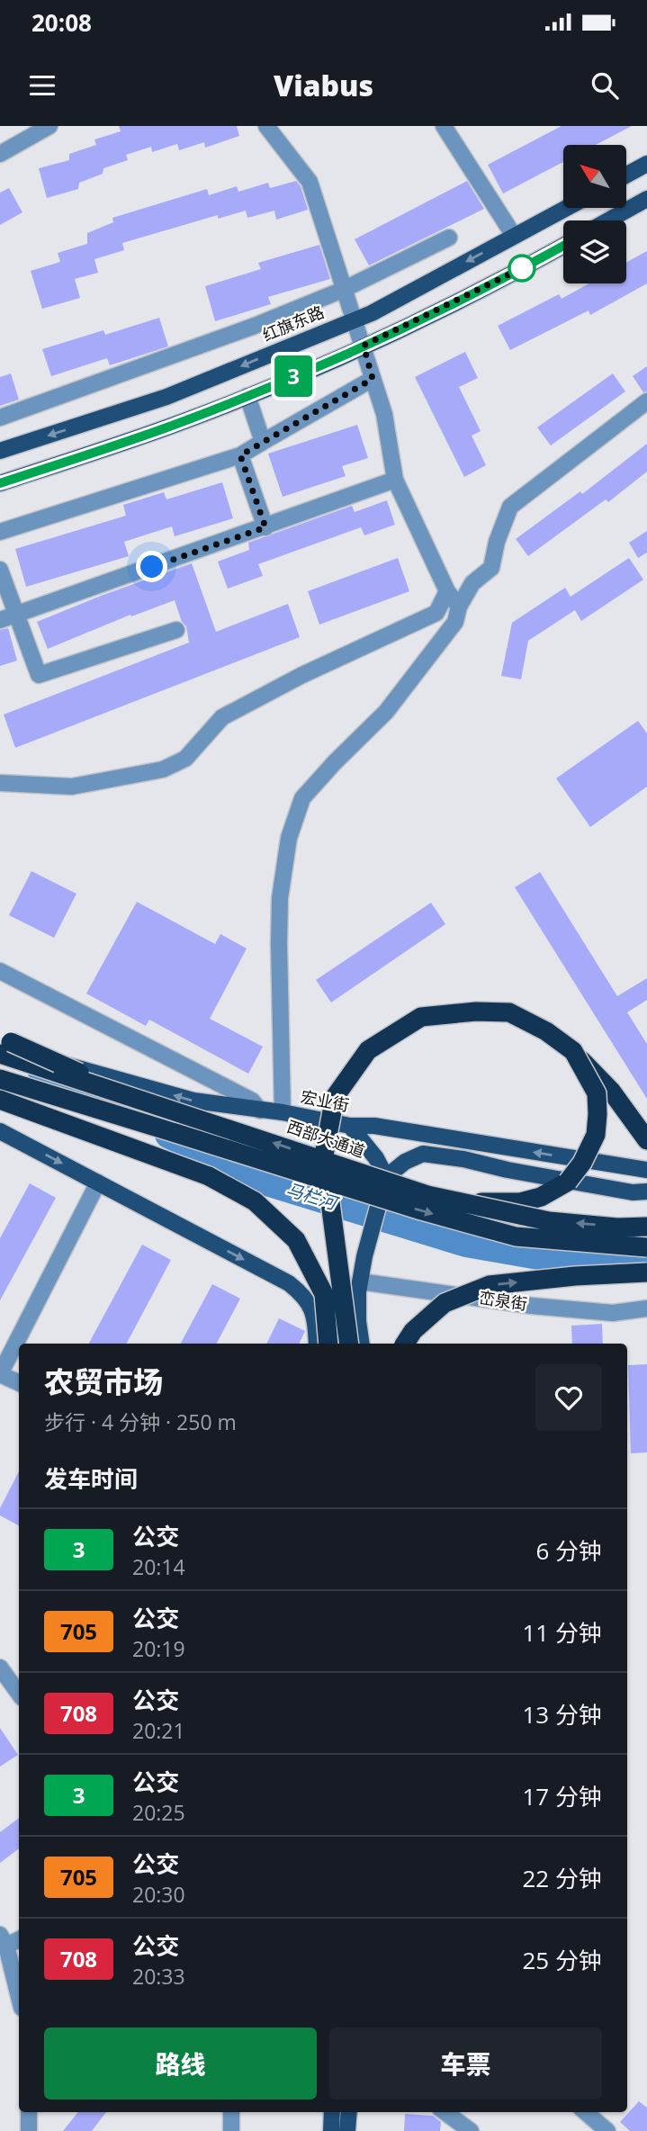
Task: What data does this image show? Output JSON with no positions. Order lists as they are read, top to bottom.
{
  "streets": {
    "highway": ["西部大通道"],
    "main road": ["红旗东路", "宏业街"],
    "street": ["峦泉街"]
  },
  "water": ["马栏河"],
  "lines": ["bus line 3"],
  "north": "top left",
  "page": {
    "status": "20:08",
    "header": "Viabus",
    "on_map": "3",
    "heading": [
      ["农贸市场", "步行 · 4 分钟 · 250 m"],
      "发车时间"
    ],
    "list": [
      {
        "mark": "3",
        "name": "公交",
        "note": "20:14",
        "value": "6 分钟"
      },
      {
        "mark": "705",
        "name": "公交",
        "note": "20:19",
        "value": "11 分钟"
      },
      {
        "mark": "708",
        "name": "公交",
        "note": "20:21",
        "value": "13 分钟"
      },
      {
        "mark": "3",
        "name": "公交",
        "note": "20:25",
        "value": "17 分钟"
      },
      {
        "mark": "705",
        "name": "公交",
        "note": "20:30",
        "value": "22 分钟"
      },
      {
        "mark": "708",
        "name": "公交",
        "note": "20:33",
        "value": "25 分钟"
      }
    ],
    "buttons": ["路线", "车票"]
  }
}
